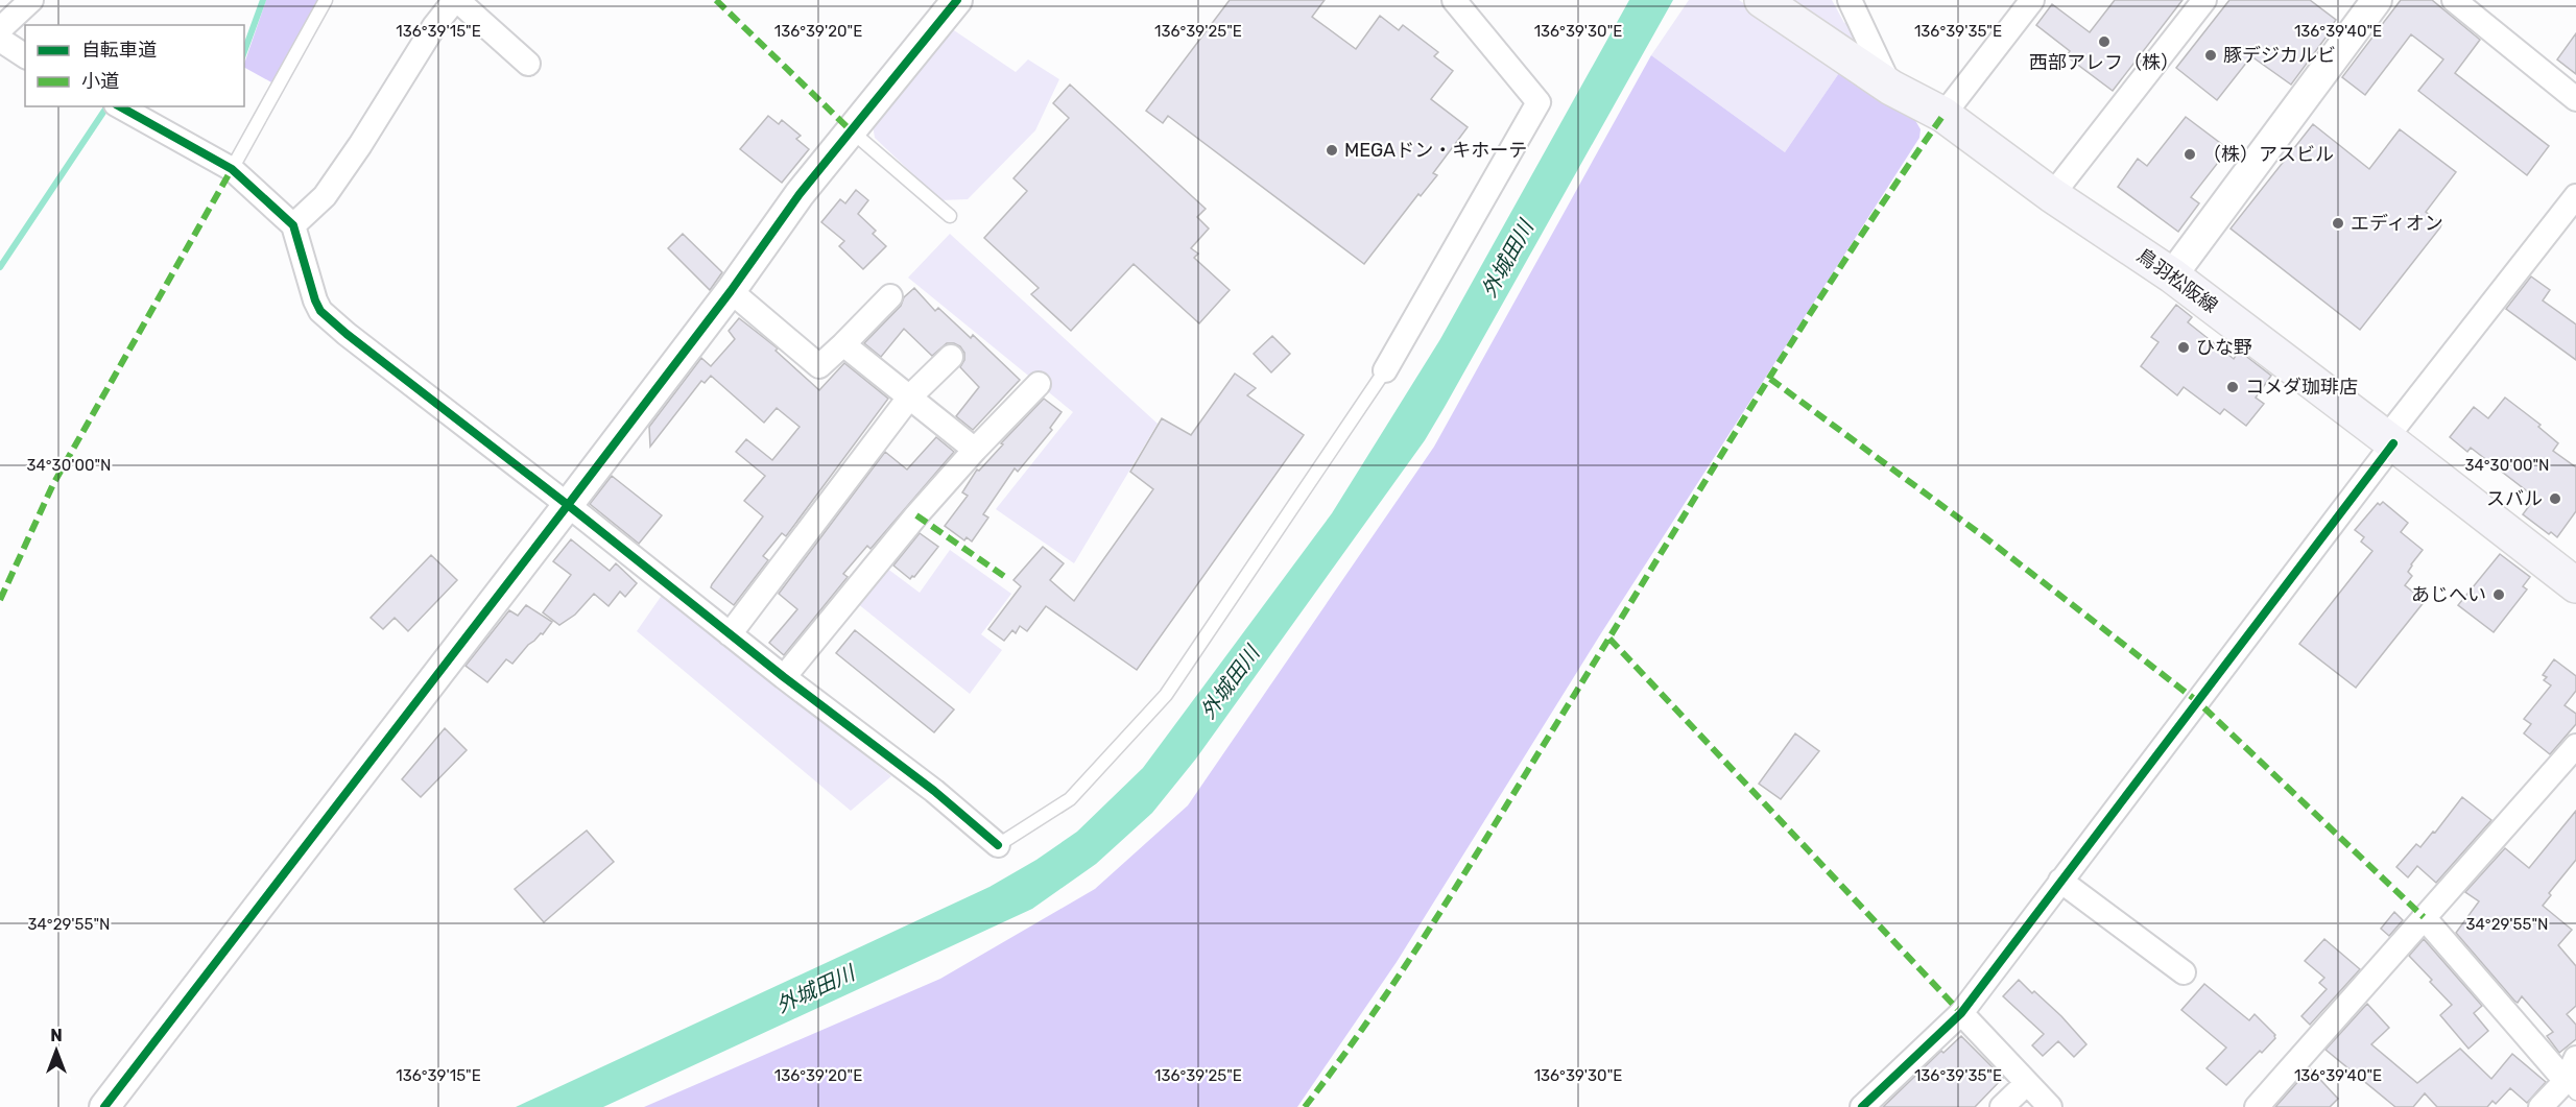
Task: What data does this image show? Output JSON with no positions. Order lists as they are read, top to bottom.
{
  "streets": {
    "main road": ["鳥羽松阪線"]
  },
  "water": ["外城田川"],
  "places": [
    "西部アレフ（株）",
    "豚デジカルビ",
    "MEGAドン・キホーテ",
    "（株）アスビル",
    "エディオン",
    "ひな野",
    "コメダ珈琲店",
    "スバル",
    "あじへい"
  ],
  "legend": ["自転車道", "小道"],
  "north": "top",
  "coordinates": [
    "136°39'15\"E",
    "136°39'20\"E",
    "136°39'25\"E",
    "136°39'30\"E",
    "136°39'35\"E",
    "136°39'40\"E",
    "34°30'00\"N",
    "34°29'55\"N"
  ]
}
